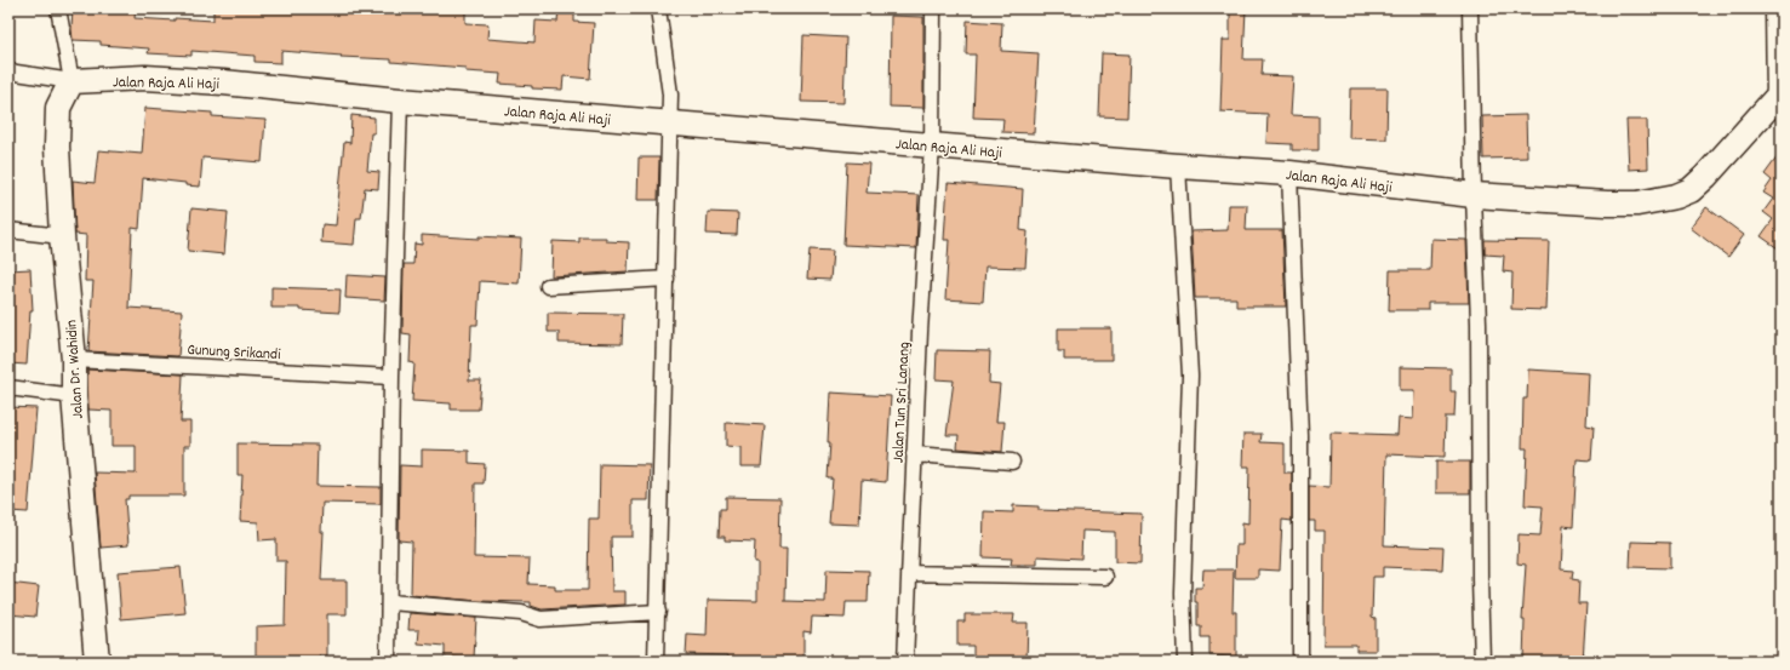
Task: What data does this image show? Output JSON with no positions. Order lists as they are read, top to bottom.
{
  "streets": {
    "main road": ["Jalan Raja Ali Haji", "Jalan Dr. Wahidin"],
    "street": ["Gunung Srikandi", "Jalan Tun Sri Lanang"]
  },
  "crossings": [
    ["Jalan Raja Ali Haji", "Jalan Dr. Wahidin"],
    ["Jalan Raja Ali Haji", "Jalan Tun Sri Lanang"],
    ["Gunung Srikandi", "Jalan Dr. Wahidin"]
  ]
}
